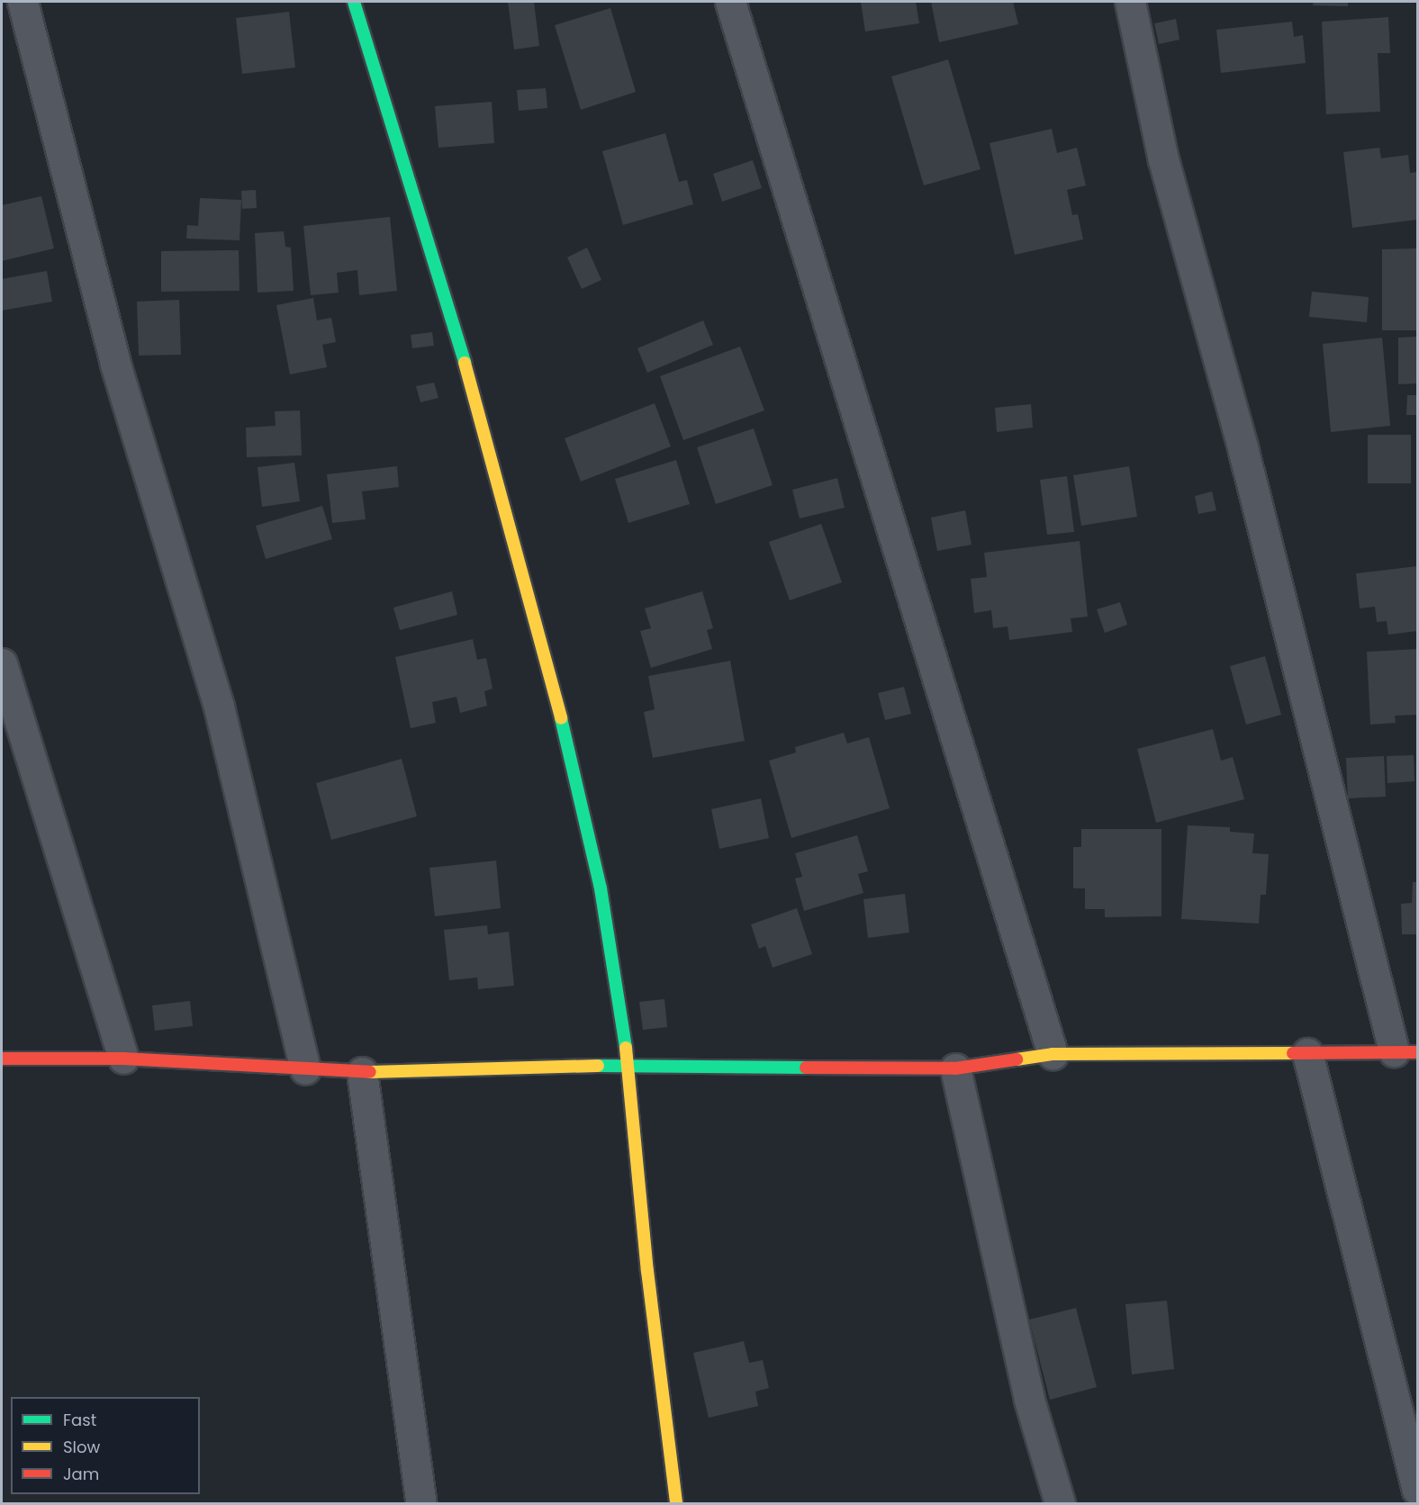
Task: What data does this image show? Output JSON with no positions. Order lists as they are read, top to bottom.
{
  "legend": ["Fast", "Slow", "Jam"]
}
